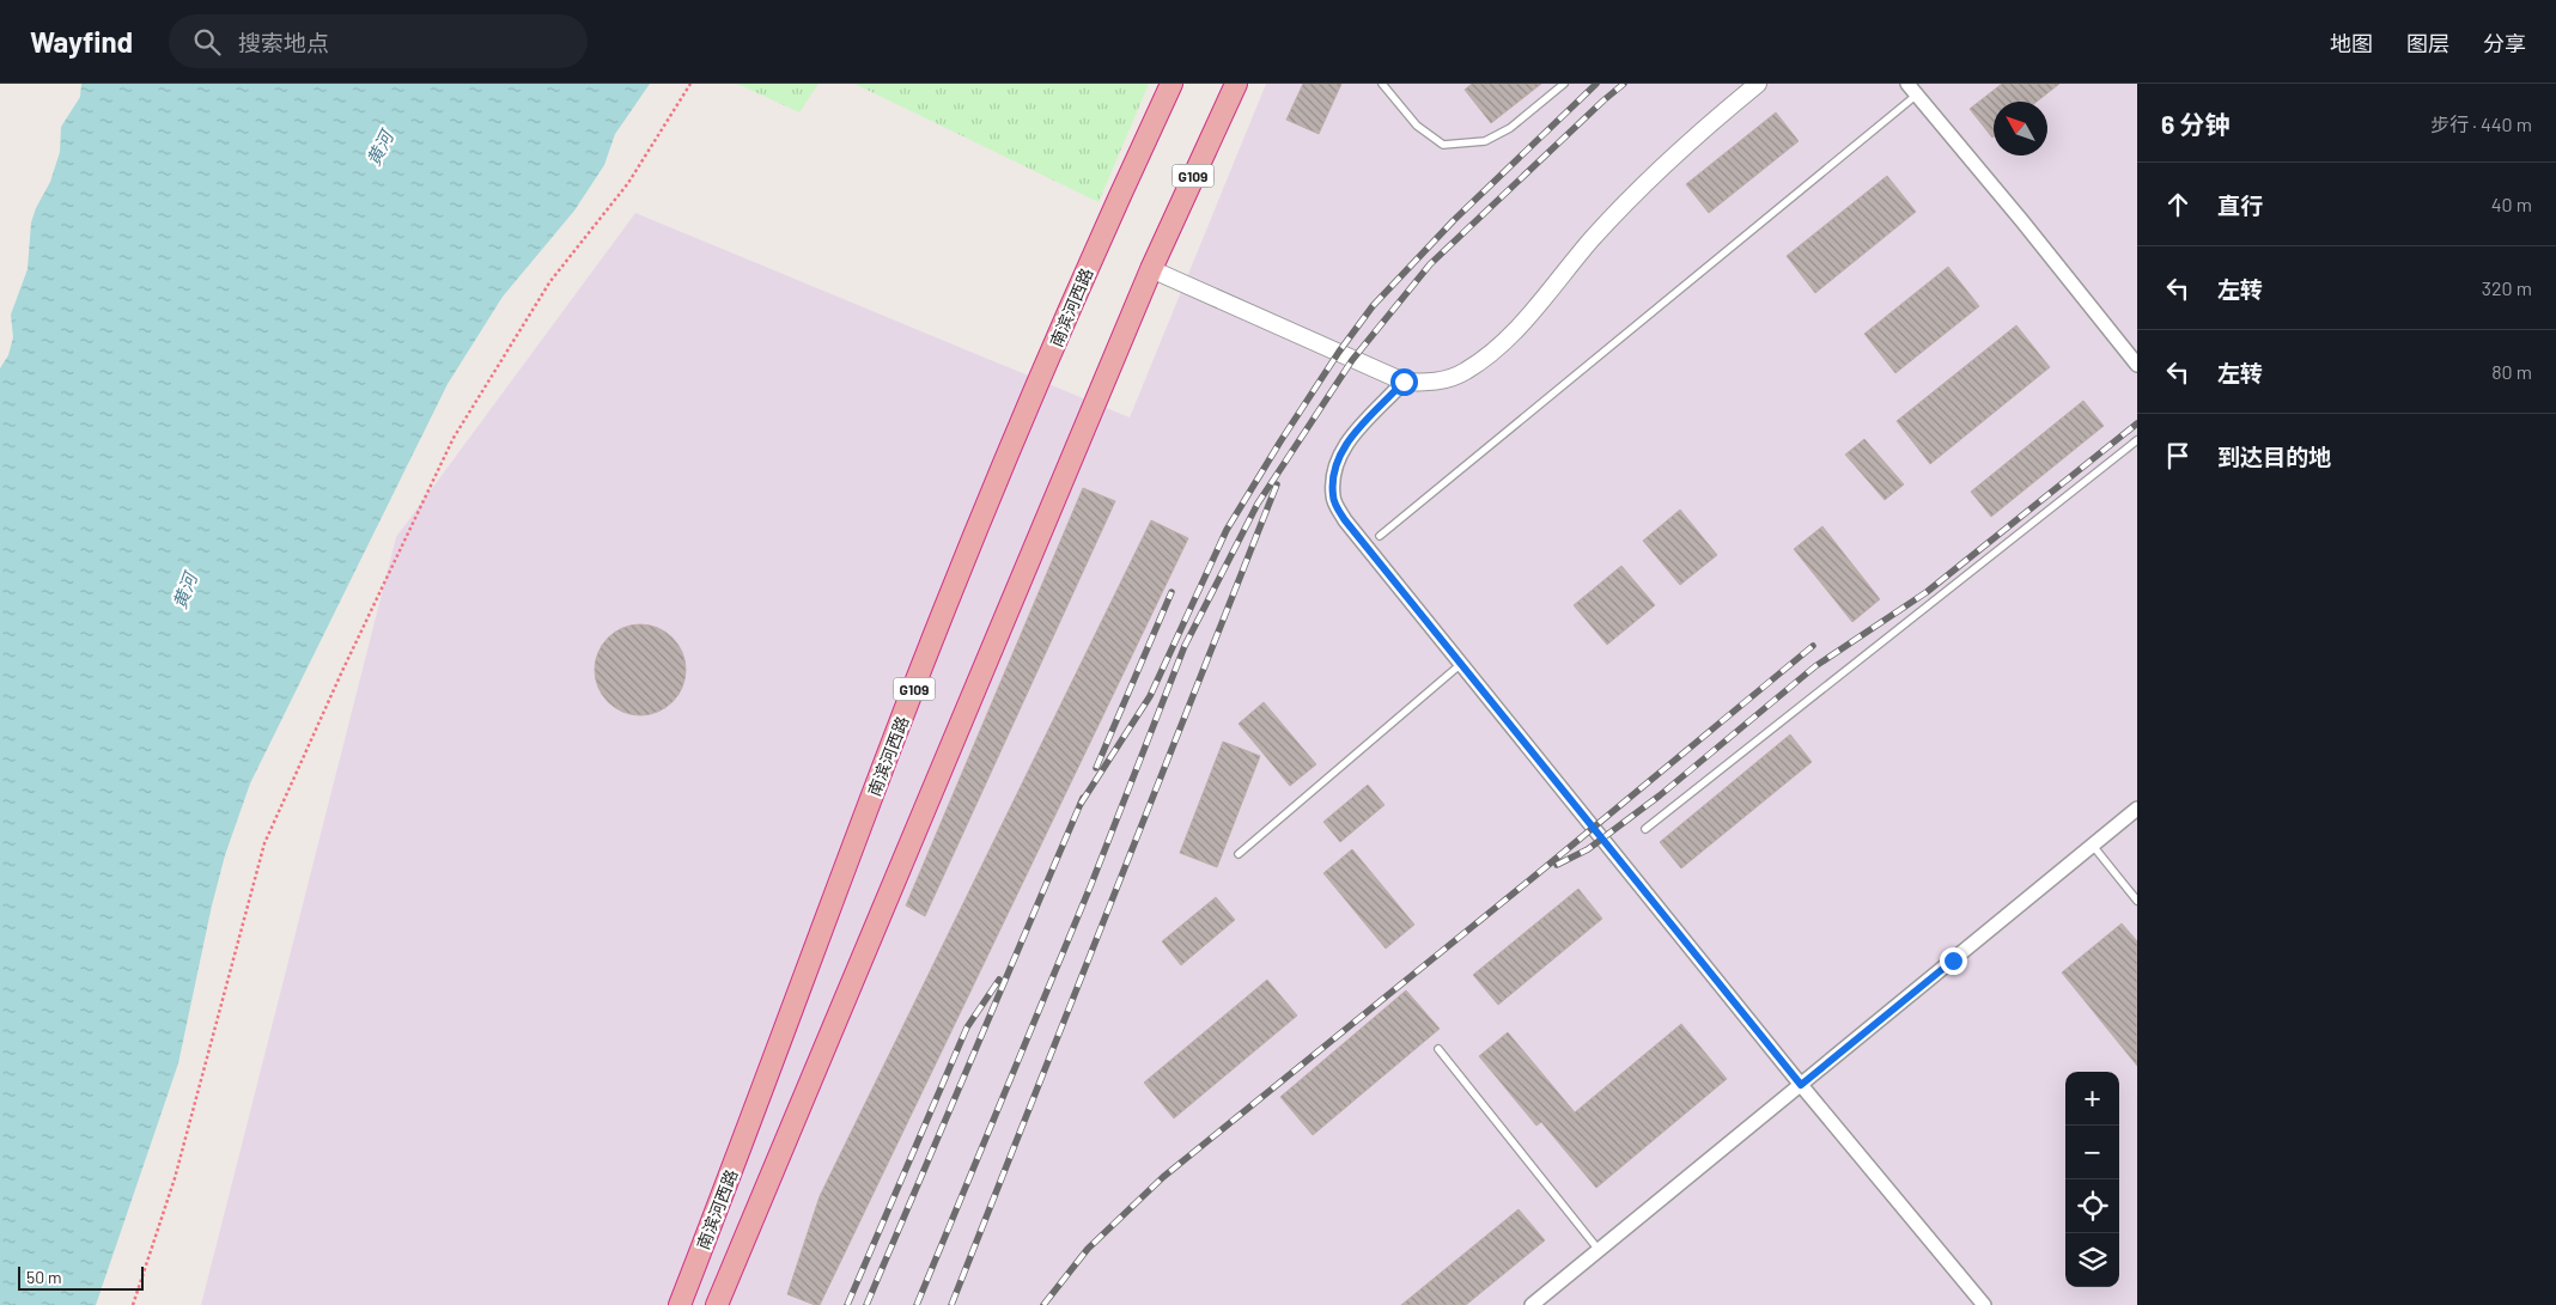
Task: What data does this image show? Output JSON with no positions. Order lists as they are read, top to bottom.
{
  "streets": {
    "highway": ["G109", "南滨河西路"]
  },
  "water": ["黄河"],
  "scale_bar": "50 m",
  "north": "top left",
  "page": {
    "header": "Wayfind",
    "search": "搜索地点",
    "nav": ["地图", "图层", "分享"],
    "heading": ["6 分钟", "步行 · 440 m"],
    "list": [
      ["直行", "40 m"],
      ["左转", "320 m"],
      ["左转", "80 m"],
      "到达目的地"
    ],
    "map_buttons": ["+", "−"],
    "scale": "50 m"
  }
}
